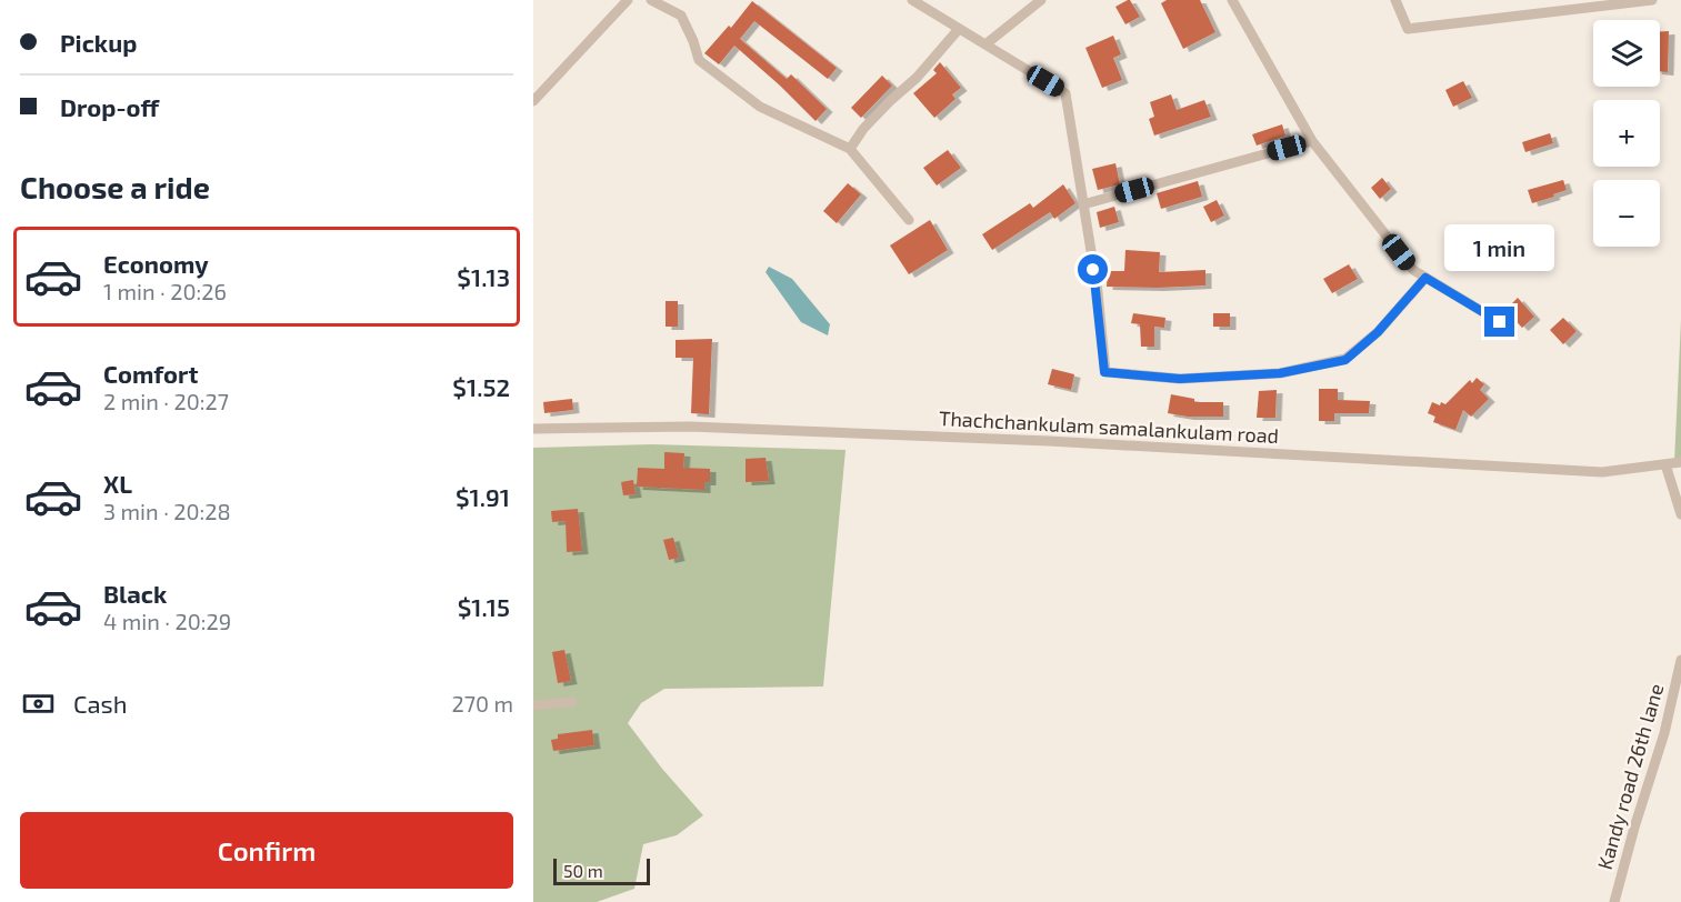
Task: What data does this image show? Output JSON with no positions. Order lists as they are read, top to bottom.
{
  "streets": {
    "street": ["Thachchankulam samalankulam road", "Kandy road 26th lane"]
  },
  "scale_bar": "50 m",
  "page": {
    "banner": ["Pickup", "Drop-off"],
    "map_buttons": ["+", "−"],
    "heading": "Choose a ride",
    "bubble": "1 min",
    "list": [
      {
        "name": "Economy",
        "note": "1 min · 20:26",
        "value": "$1.13"
      },
      {
        "name": "Comfort",
        "note": "2 min · 20:27",
        "value": "$1.52"
      },
      {
        "name": "XL",
        "note": "3 min · 20:28",
        "value": "$1.91"
      },
      {
        "name": "Black",
        "note": "4 min · 20:29",
        "value": "$1.15"
      }
    ],
    "pay": ["Cash", "270 m"],
    "buttons": "Confirm",
    "scale": "50 m"
  }
}
